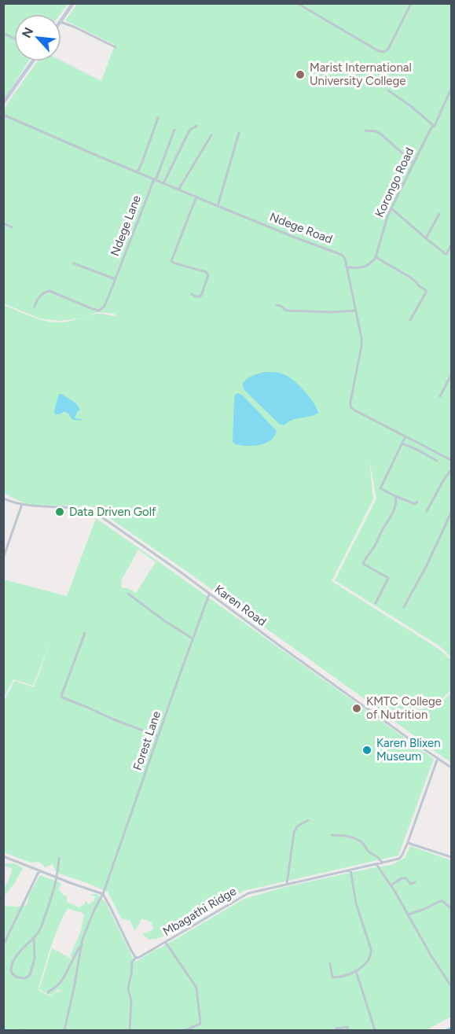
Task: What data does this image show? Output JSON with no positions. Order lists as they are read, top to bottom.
{
  "streets": {
    "street": [
      "Korongo Road",
      "Ndege Lane",
      "Ndege Road",
      "Karen Road",
      "Forest Lane",
      "Mbagathi Ridge"
    ]
  },
  "crossings": [
    ["Ndege Lane", "Ndege Road"],
    ["Karen Road", "Forest Lane"],
    ["Karen Road", "Mbagathi Ridge"]
  ],
  "places": [
    "Marist International University College",
    "Data Driven Golf",
    "KMTC College of Nutrition",
    "Karen Blixen Museum"
  ],
  "north": "top left"
}
